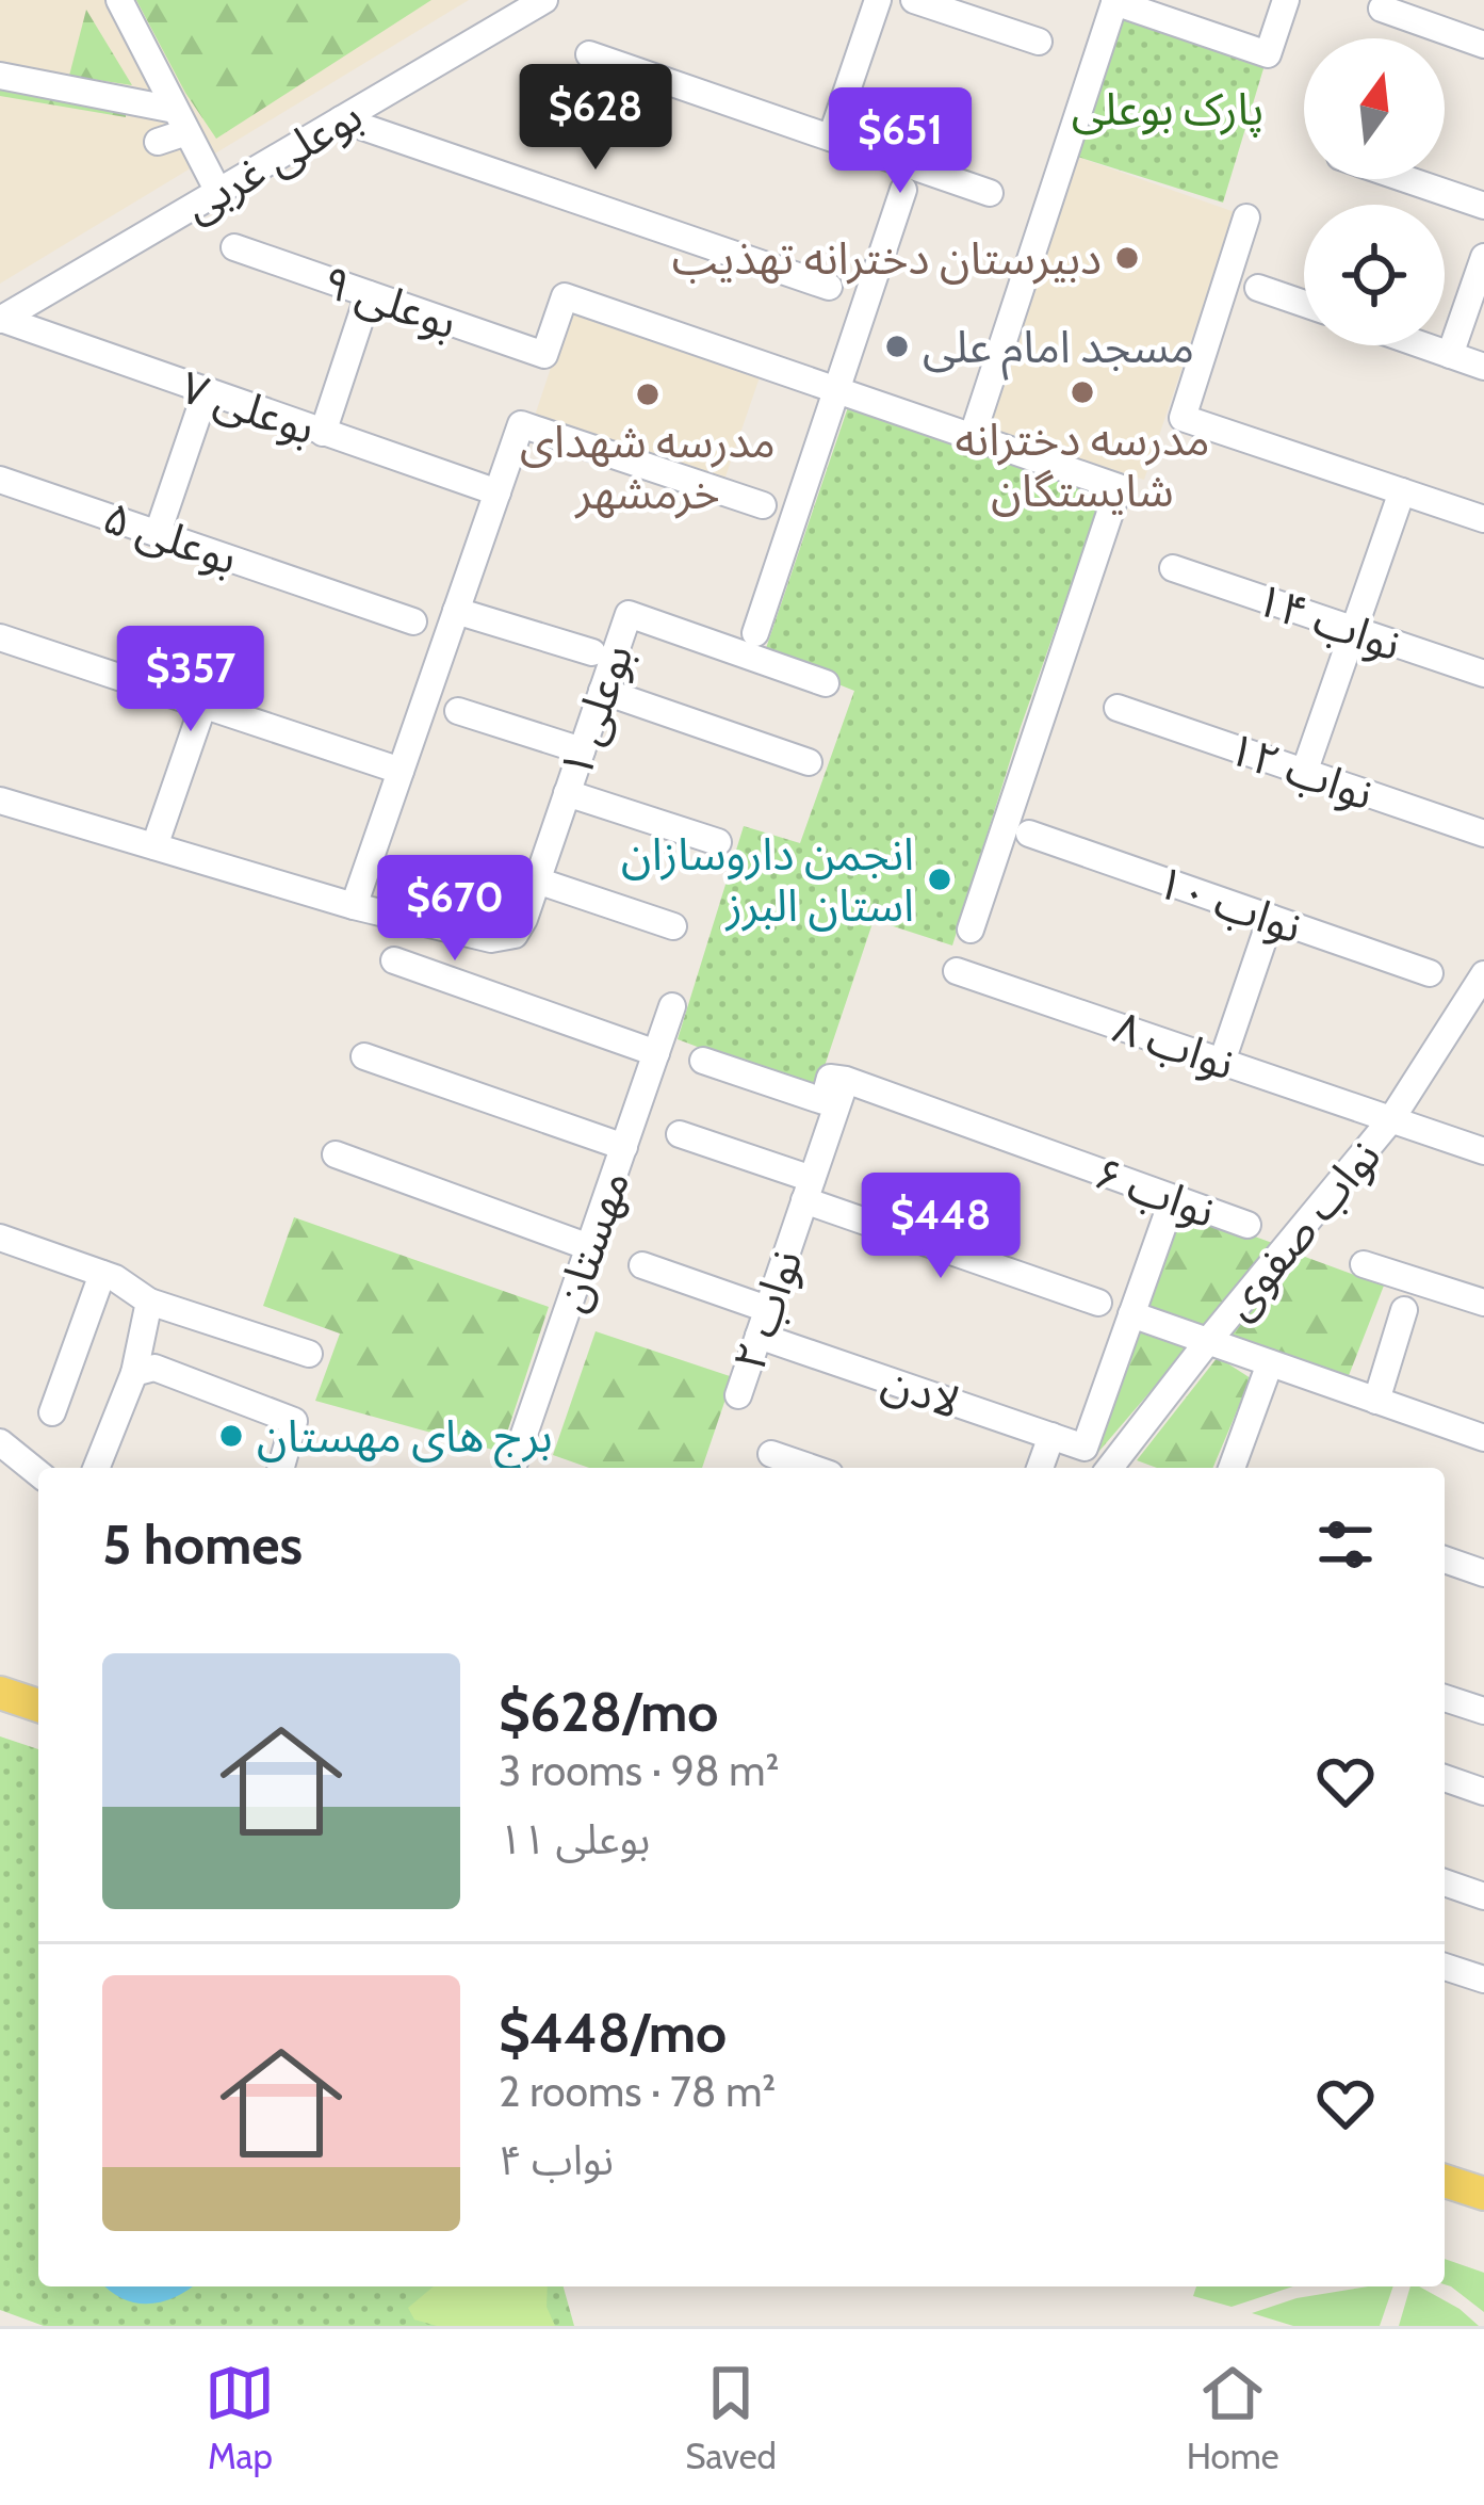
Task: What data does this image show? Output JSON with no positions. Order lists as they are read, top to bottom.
{
  "streets": {
    "street": [
      "بوعلی غربی",
      "بوعلی ۹",
      "بوعلی ۷",
      "بوعلی ۵",
      "نواب ۱۴",
      "بوعلی ۱",
      "نواب ۱۲",
      "نواب ۱۰",
      "نواب ۸",
      "نواب ۶",
      "نواب صفوی",
      "مهستان",
      "نواب ۲",
      "لادن"
    ]
  },
  "crossings": [
    ["بوعلی غربی", "بوعلی ۷"],
    ["نواب ۸", "نواب صفوی"],
    ["نواب ۶", "نواب ۲"],
    ["نواب ۲", "لادن"]
  ],
  "parks": ["پارک بوعلی"],
  "places": [
    "دبیرستان دخترانه تهذیب",
    "مسجد امام علی",
    "مدرسه دخترانه شایستگان",
    "مدرسه شهدای خرمشهر",
    "انجمن داروسازان استان البرز",
    "برج های مهستان"
  ],
  "north": "top",
  "page": {
    "price": [
      "$628",
      "$651",
      "$357",
      "$670",
      "$448"
    ],
    "heading": "5 homes",
    "list": [
      {
        "name": "$628/mo",
        "note": "3 rooms · 98 m² · بوعلی ۱۱"
      },
      {
        "name": "$448/mo",
        "note": "2 rooms · 78 m² · نواب ۴"
      }
    ],
    "tabs": ["Map", "Saved", "Home"]
  }
}
